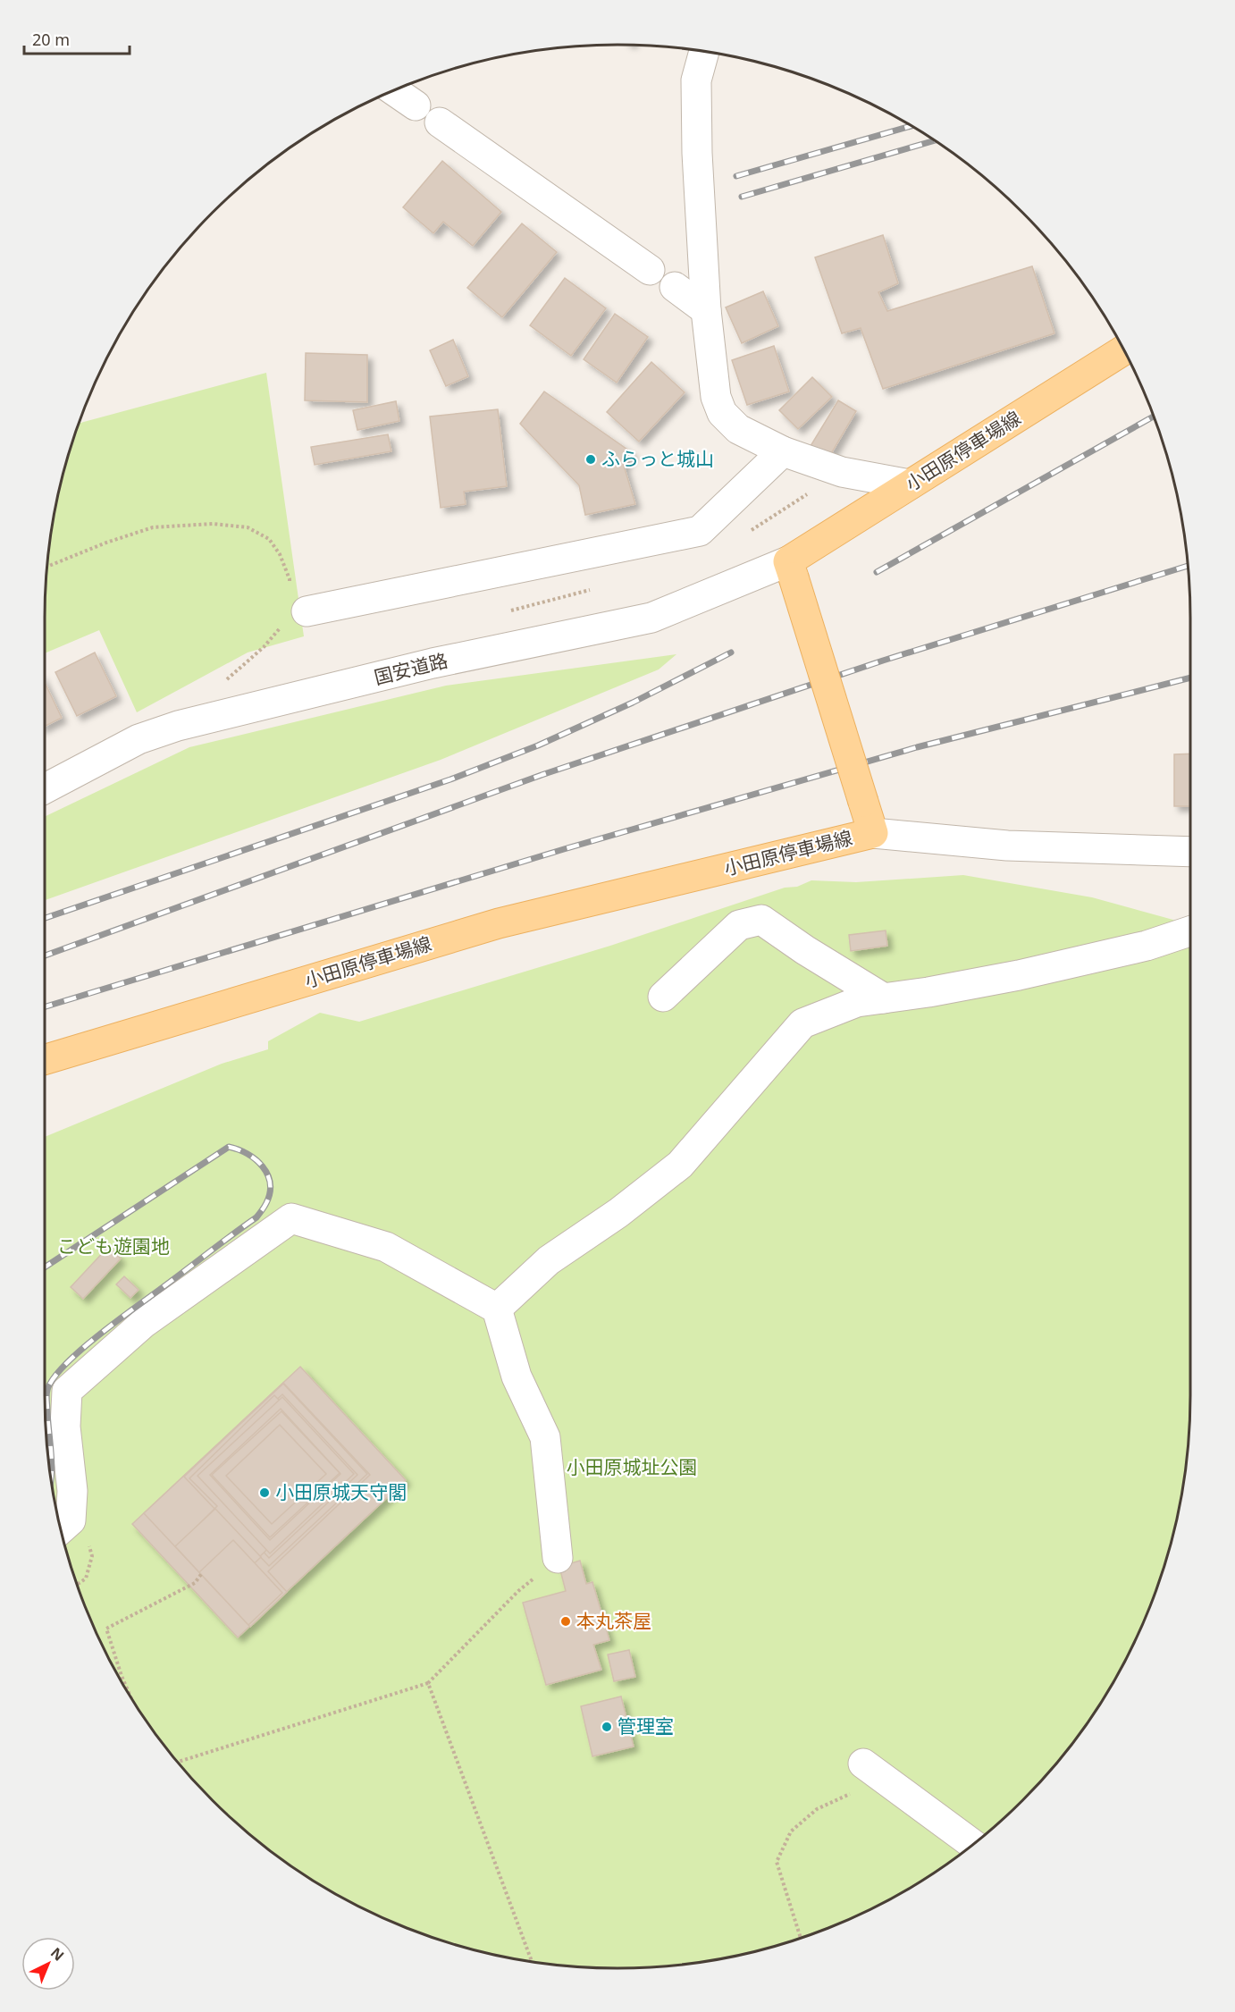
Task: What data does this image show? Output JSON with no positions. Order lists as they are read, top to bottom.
{
  "streets": {
    "main road": ["小田原停車場線"],
    "street": ["国安道路"]
  },
  "crossings": [
    ["小田原停車場線", "国安道路"]
  ],
  "parks": ["こども遊園地", "小田原城址公園"],
  "places": [
    "ふらっと城山",
    "小田原城天守閣",
    "本丸茶屋",
    "管理室"
  ],
  "scale_bar": "20 m",
  "north": "top right"
}
